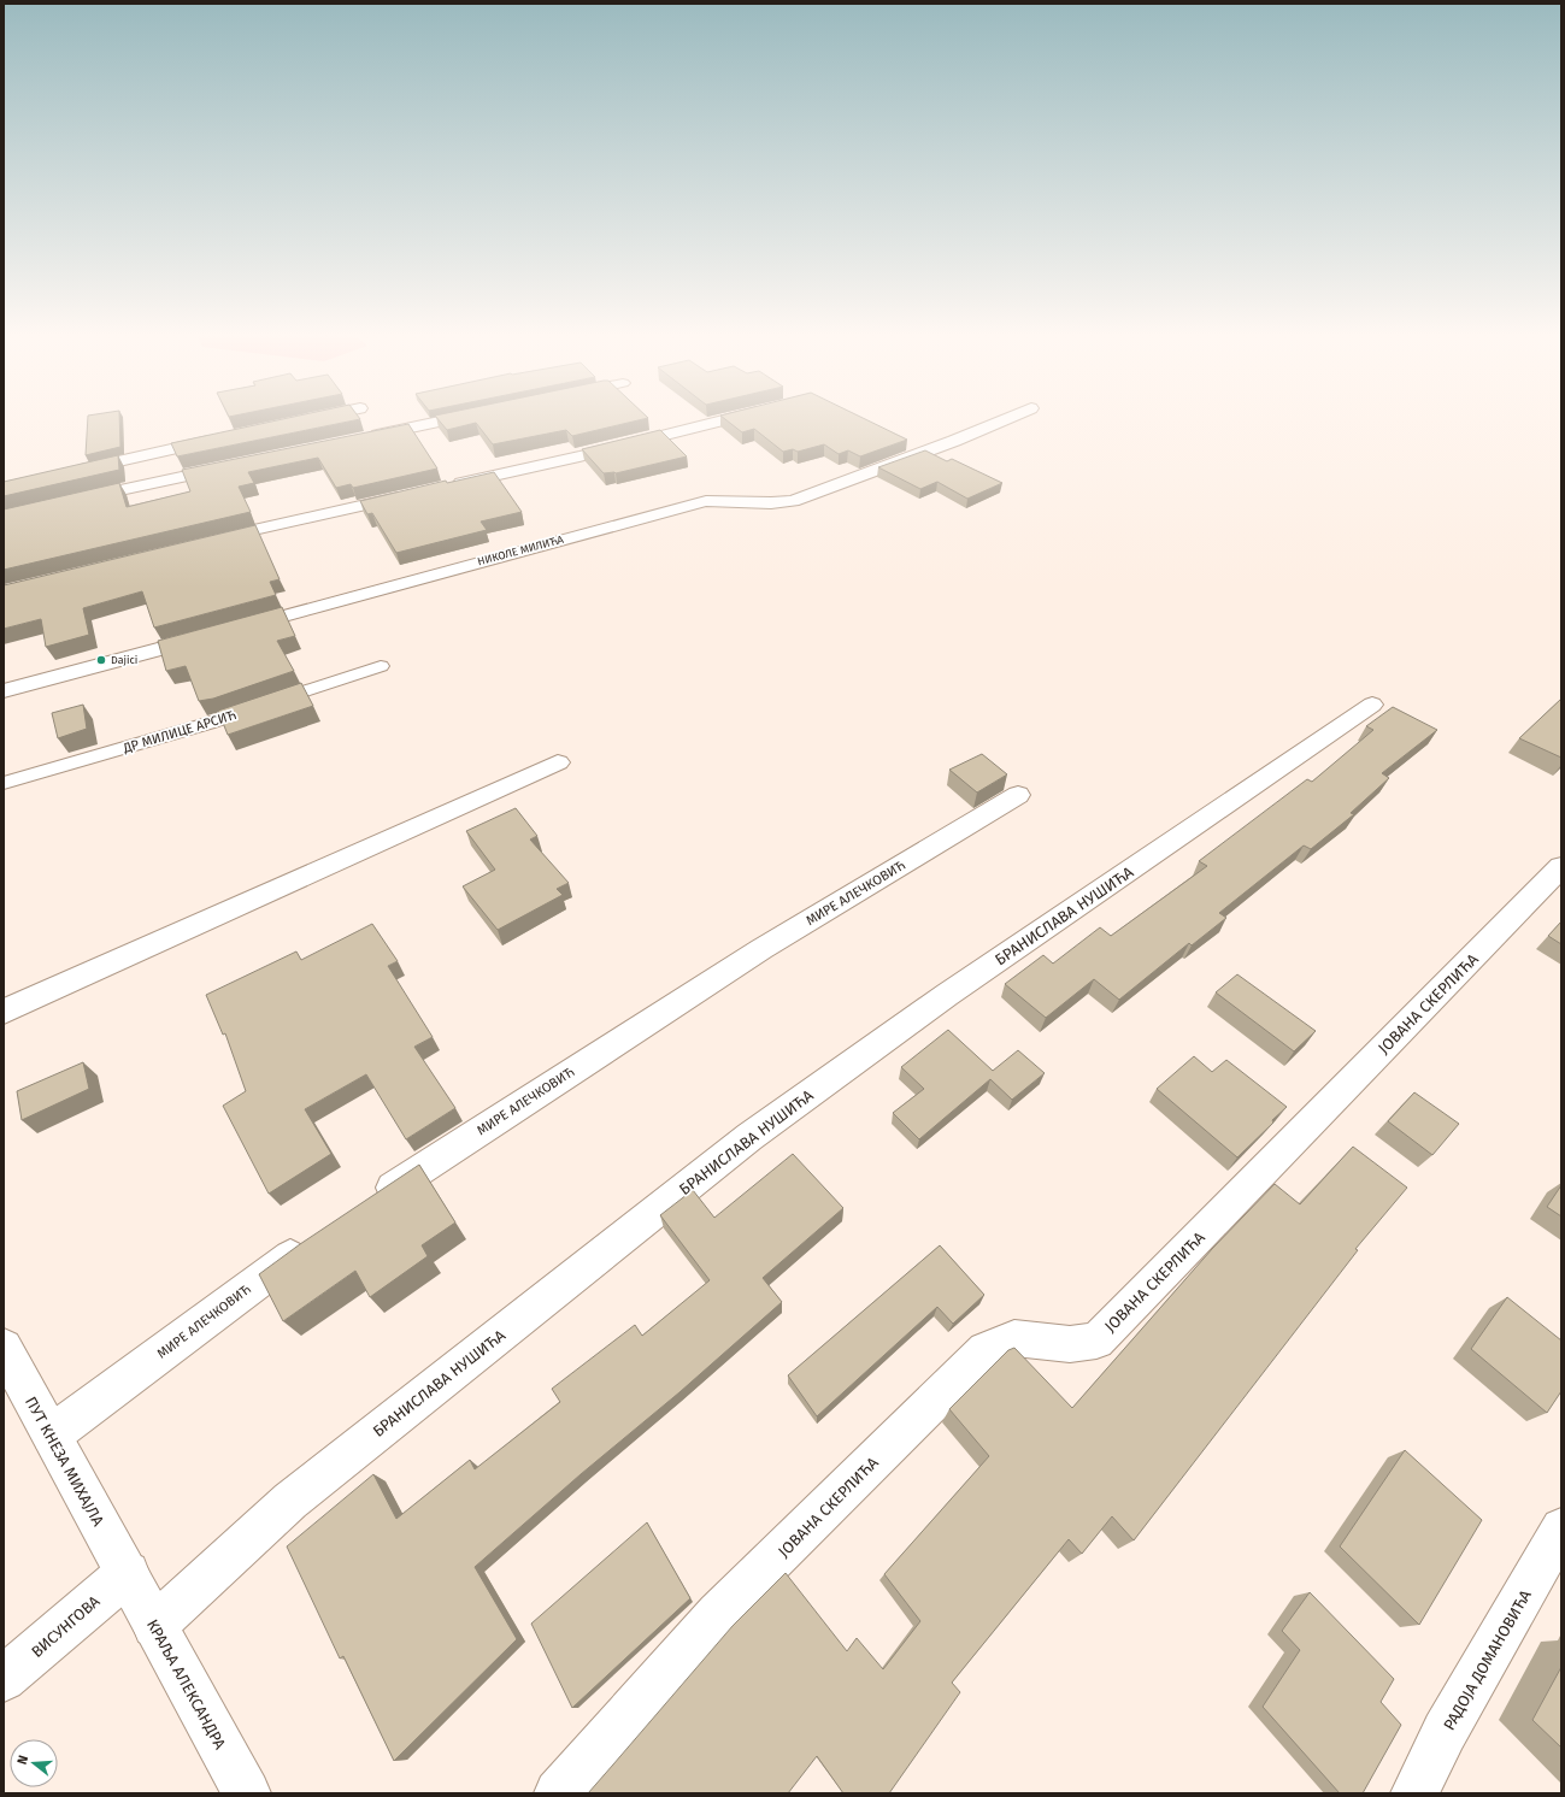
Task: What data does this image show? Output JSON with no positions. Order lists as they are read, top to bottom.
{
  "streets": {
    "street": [
      "НИКОЛЕ МИЛИЋА",
      "МИРЕ АЛЕЧКОВИЋ",
      "БРАНИСЛАВА НУШИЋА",
      "ЈОВАНА СКЕРЛИЋА",
      "ПУТ КНЕЗА МИХАЈЛА",
      "ВИСУНГОВА",
      "РАДОЈА ДОМАНОВИЋА",
      "КРАЉА АЛЕКСАНДРА"
    ],
    "lane": ["ДР МИЛИЦЕ АРСИЋ"]
  },
  "crossings": [
    ["МИРЕ АЛЕЧКОВИЋ", "ПУТ КНЕЗА МИХАЈЛА"],
    ["БРАНИСЛАВА НУШИЋА", "КРАЉА АЛЕКСАНДРА"],
    ["ПУТ КНЕЗА МИХАЈЛА", "ВИСУНГОВА"],
    ["ПУТ КНЕЗА МИХАЈЛА", "КРАЉА АЛЕКСАНДРА"],
    ["ВИСУНГОВА", "КРАЉА АЛЕКСАНДРА"]
  ],
  "places": ["Dajici"],
  "north": "left"
}
